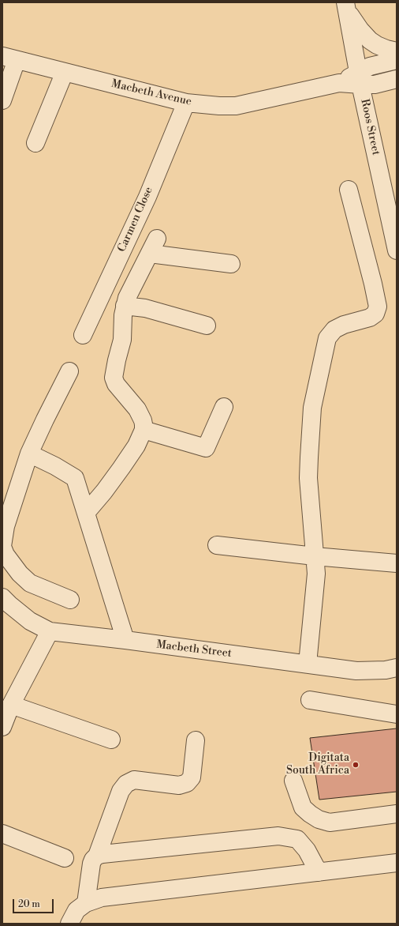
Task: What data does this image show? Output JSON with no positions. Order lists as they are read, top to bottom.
{
  "streets": {
    "street": [
      "Macbeth Avenue",
      "Roos Street",
      "Carmen Close",
      "Macbeth Street"
    ]
  },
  "crossings": [
    ["Macbeth Avenue", "Roos Street"],
    ["Macbeth Avenue", "Carmen Close"]
  ],
  "places": ["Digitata South Africa"],
  "scale_bar": "20 m"
}
